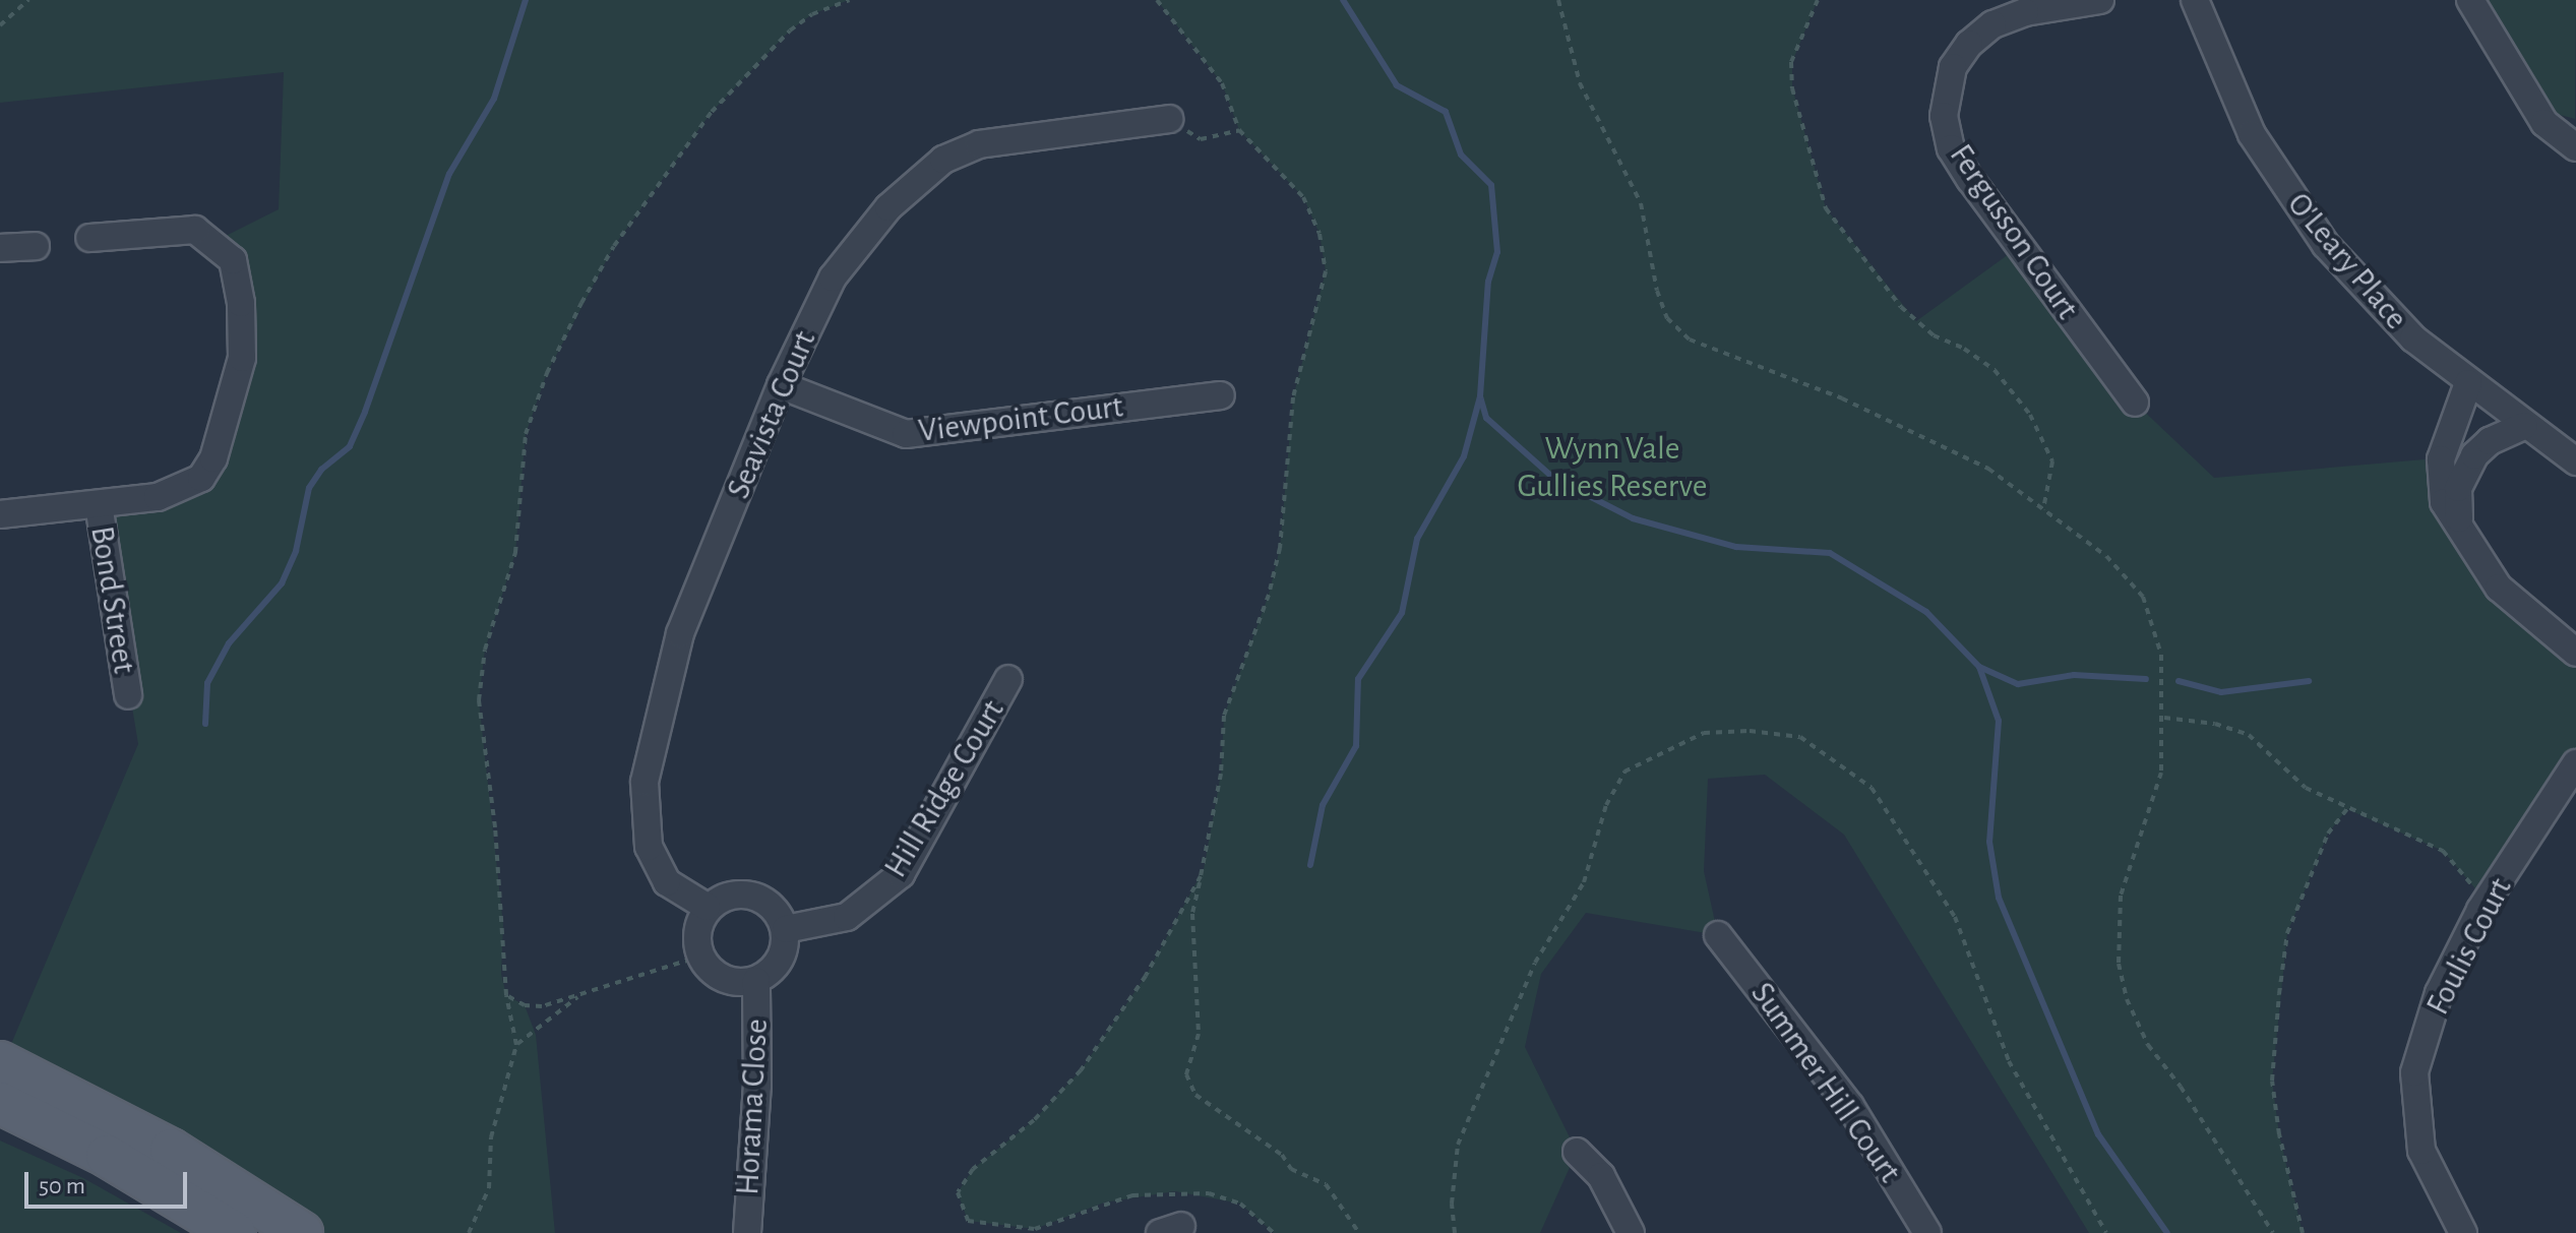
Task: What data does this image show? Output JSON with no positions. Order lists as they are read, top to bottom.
{
  "streets": {
    "street": [
      "Fergusson Court",
      "O'Leary Place",
      "Seavista Court",
      "Viewpoint Court",
      "Bond Street",
      "Hill Ridge Court",
      "Foulis Court",
      "Summer Hill Court",
      "Horama Close"
    ]
  },
  "crossings": [
    ["Seavista Court", "Viewpoint Court"],
    ["Seavista Court", "Hill Ridge Court"],
    ["Seavista Court", "Horama Close"],
    ["Hill Ridge Court", "Horama Close"]
  ],
  "parks": ["Wynn Vale Gullies Reserve"],
  "scale_bar": "50 m"
}
